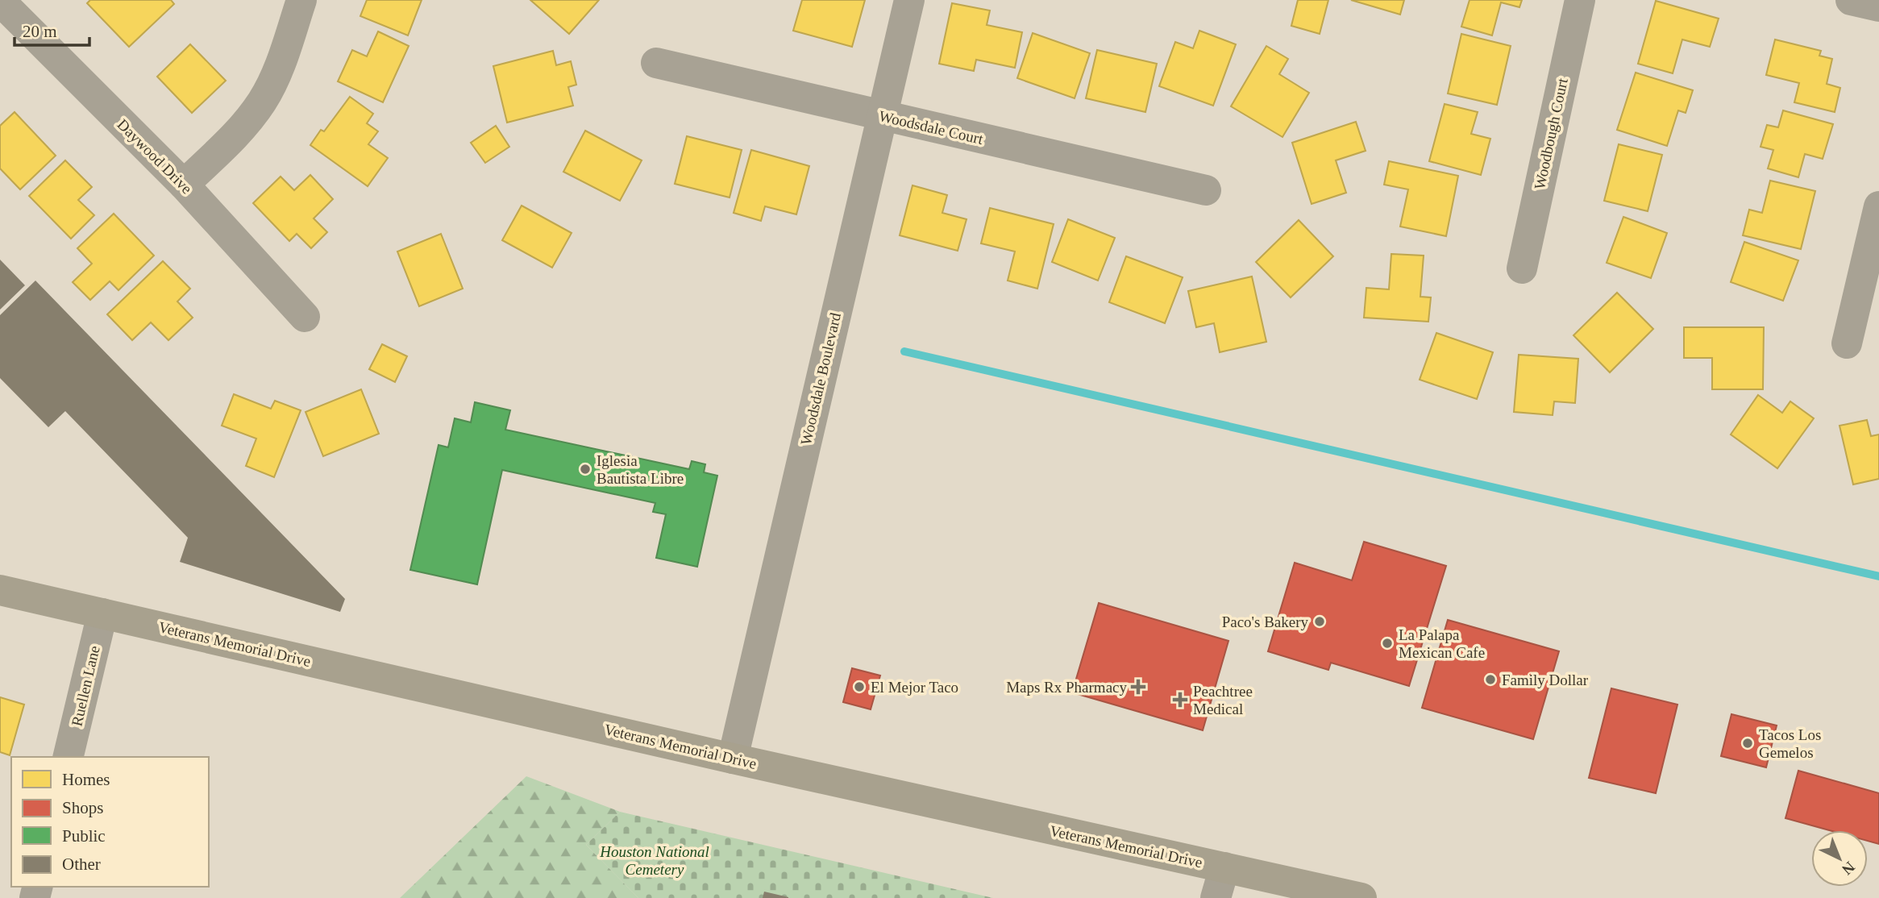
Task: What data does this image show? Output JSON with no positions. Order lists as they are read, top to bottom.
{
  "streets": {
    "main road": ["Veterans Memorial Drive"],
    "street": [
      "Woodsdale Court",
      "Woodbough Court",
      "Daywood Drive",
      "Woodsdale Boulevard",
      "Ruellen Lane"
    ]
  },
  "crossings": [
    ["Woodsdale Court", "Woodsdale Boulevard"],
    ["Woodsdale Boulevard", "Veterans Memorial Drive"],
    ["Veterans Memorial Drive", "Ruellen Lane"]
  ],
  "parks": ["Houston National Cemetery"],
  "places": {
    "other": [
      "Iglesia Bautista Libre",
      "Paco's Bakery",
      "La Palapa Mexican Cafe",
      "Family Dollar",
      "El Mejor Taco",
      "Tacos Los Gemelos"
    ],
    "health": ["Maps Rx Pharmacy", "Peachtree Medical"]
  },
  "legend": [
    "Homes",
    "Shops",
    "Public",
    "Other"
  ],
  "scale_bar": "20 m",
  "north": "bottom right"
}
